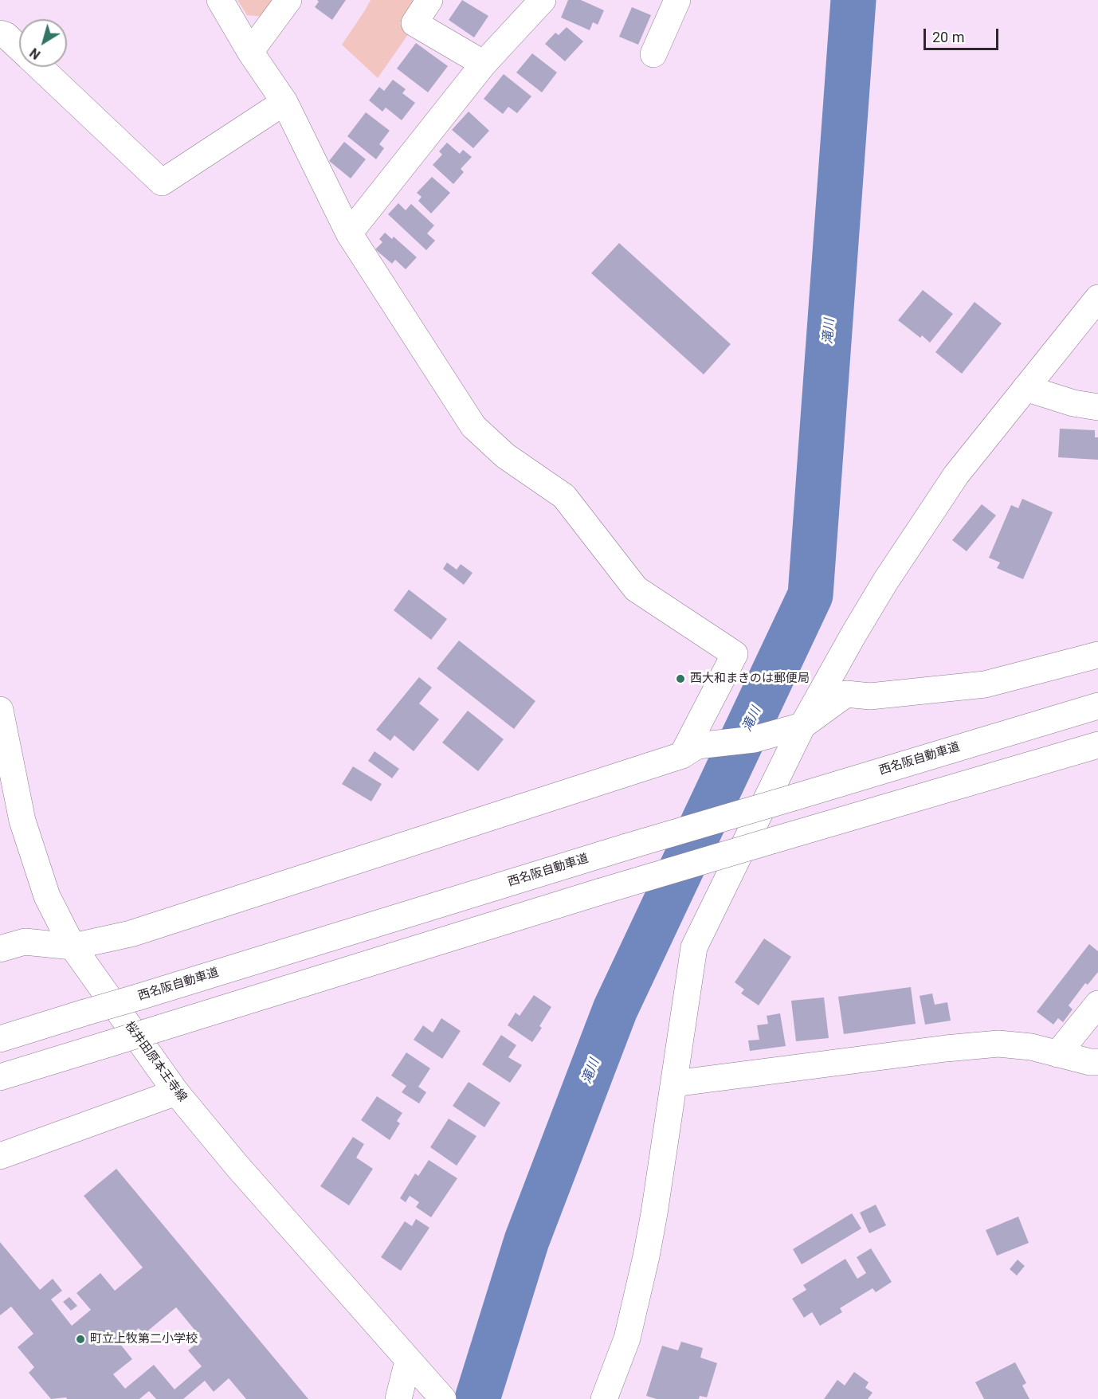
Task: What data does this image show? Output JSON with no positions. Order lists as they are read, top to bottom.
{
  "streets": {
    "main road": ["西名阪自動車道", "桜井田原本王寺線"]
  },
  "water": ["滝川"],
  "places": ["西大和まきのは郵便局", "町立上牧第二小学校"],
  "scale_bar": "20 m",
  "north": "bottom left"
}
